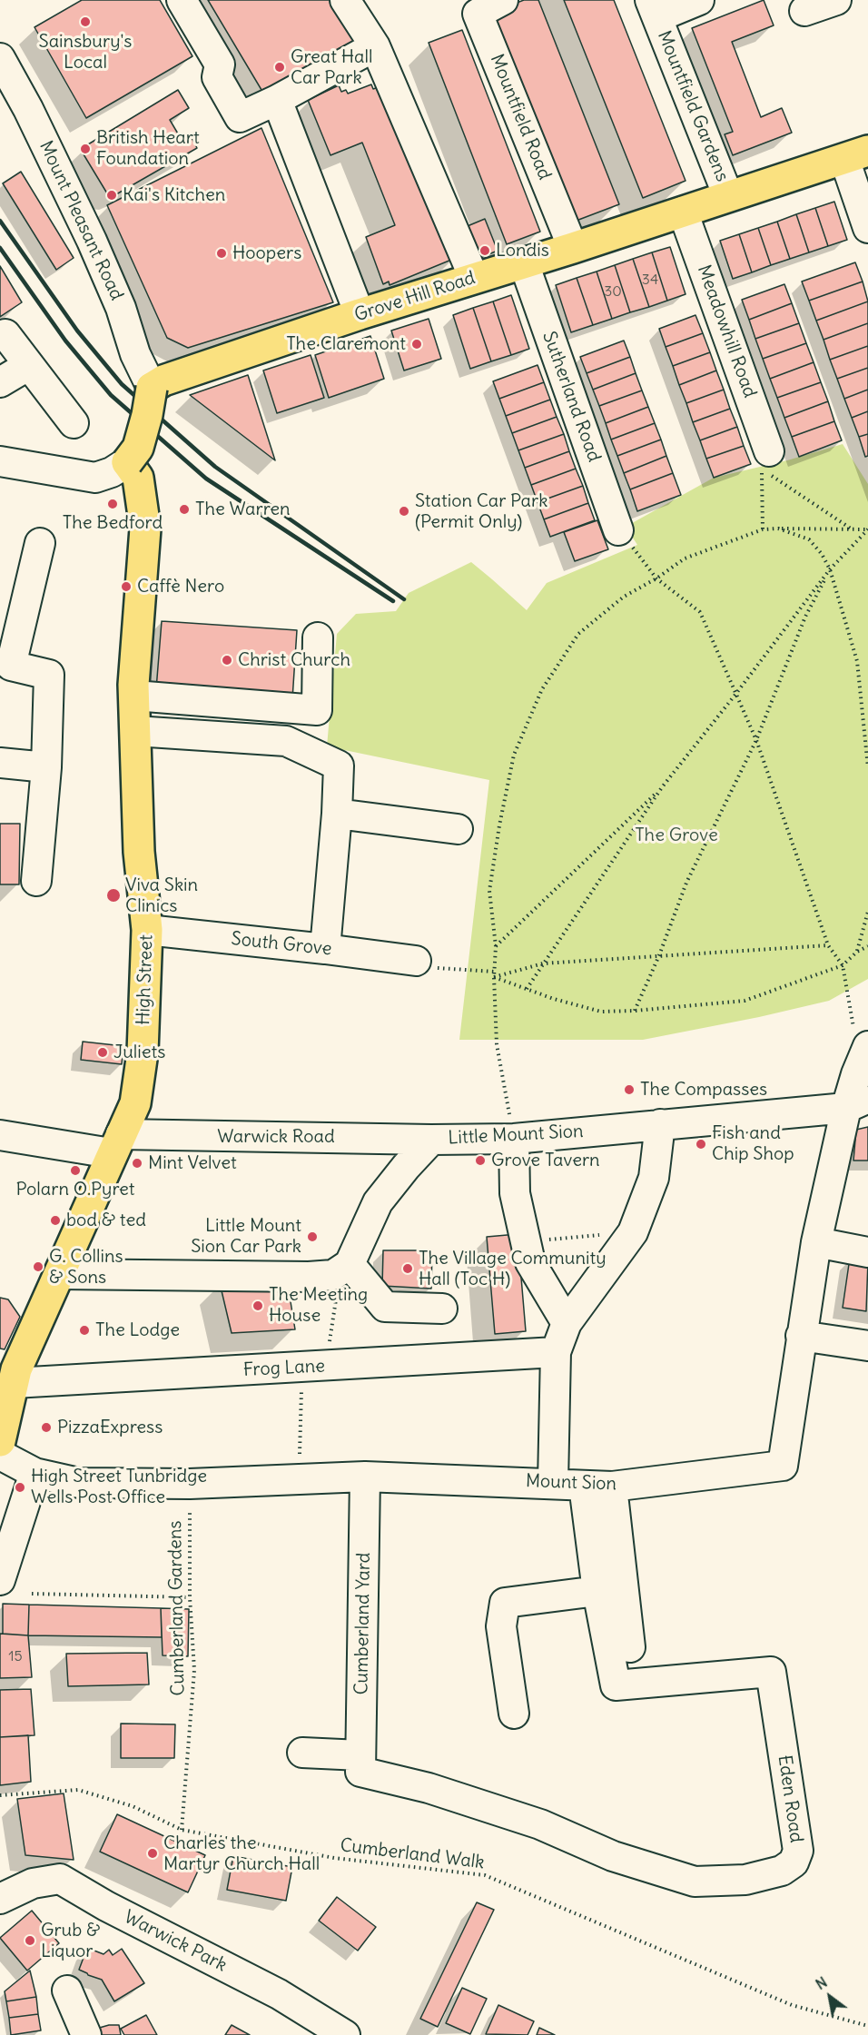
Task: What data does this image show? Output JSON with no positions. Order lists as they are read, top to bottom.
{
  "streets": {
    "main road": ["Grove Hill Road", "High Street"],
    "street": [
      "Mountfield Gardens",
      "Mountfield Road",
      "Mount Pleasant Road",
      "Meadowhill Road",
      "Sutherland Road",
      "South Grove",
      "Little Mount Sion",
      "Warwick Road",
      "Frog Lane",
      "Mount Sion",
      "Cumberland Yard",
      "Eden Road",
      "Warwick Park"
    ],
    "path": ["Cumberland Gardens", "Cumberland Walk"]
  },
  "crossings": [
    ["Mountfield Gardens", "Grove Hill Road"],
    ["Mountfield Road", "Grove Hill Road"],
    ["Mount Pleasant Road", "Grove Hill Road"],
    ["Grove Hill Road", "Meadowhill Road"],
    ["Grove Hill Road", "Sutherland Road"],
    ["South Grove", "High Street"],
    ["High Street", "Warwick Road"],
    ["High Street", "Frog Lane"],
    ["Little Mount Sion", "Warwick Road"],
    ["Little Mount Sion", "Mount Sion"],
    ["Mount Sion", "Cumberland Gardens"],
    ["Mount Sion", "Cumberland Yard"],
    ["Mount Sion", "Eden Road"],
    ["Cumberland Gardens", "Cumberland Walk"],
    ["Cumberland Yard", "Eden Road"]
  ],
  "parks": ["The Grove"],
  "places": [
    "Sainsbury's Local",
    "Great Hall Car Park",
    "British Heart Foundation",
    "Kai's Kitchen",
    "Londis",
    "Hoopers",
    "The Claremont",
    "The Bedford",
    "The Warren",
    "Station Car Park (Permit Only)",
    "Caffè Nero",
    "Christ Church",
    "Viva Skin Clinics",
    "Juliets",
    "The Compasses",
    "Fish and Chip Shop",
    "Grove Tavern",
    "Mint Velvet",
    "Polarn O.Pyret",
    "bod & ted",
    "Little Mount Sion Car Park",
    "G. Collins & Sons",
    "The Village Community Hall (Toc H)",
    "The Meeting House",
    "The Lodge",
    "PizzaExpress",
    "High Street Tunbridge Wells Post Office",
    "Charles the Martyr Church Hall",
    "Grub & Liquor"
  ],
  "house_numbers": ["34", "30", "15"],
  "north": "top left"
}
